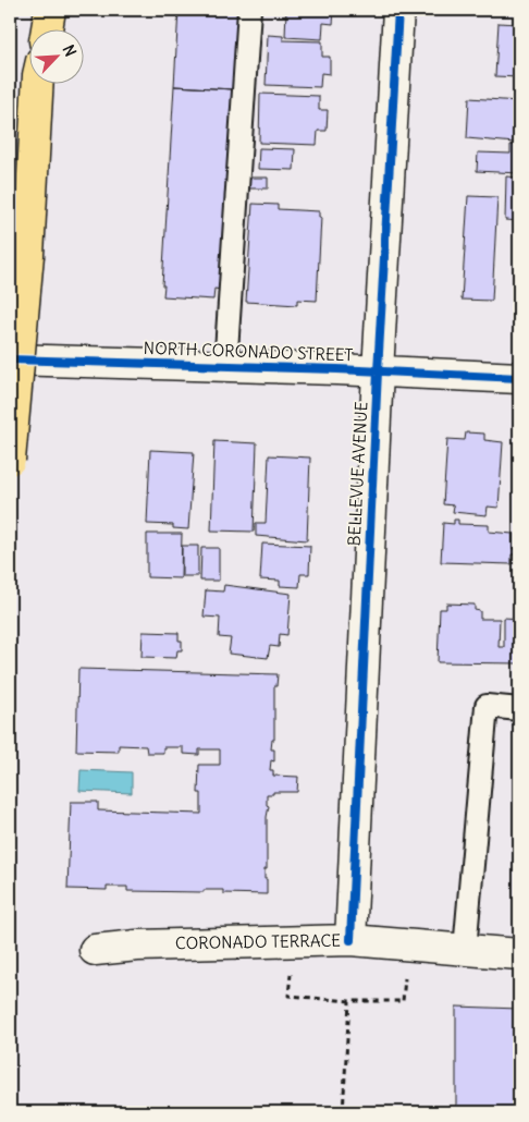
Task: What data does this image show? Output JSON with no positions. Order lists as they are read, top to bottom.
{
  "streets": {
    "street": ["NORTH CORONADO STREET", "BELLEVUE AVENUE", "CORONADO TERRACE"]
  },
  "crossings": [
    ["NORTH CORONADO STREET", "BELLEVUE AVENUE"],
    ["BELLEVUE AVENUE", "CORONADO TERRACE"]
  ],
  "north": "top right"
}
